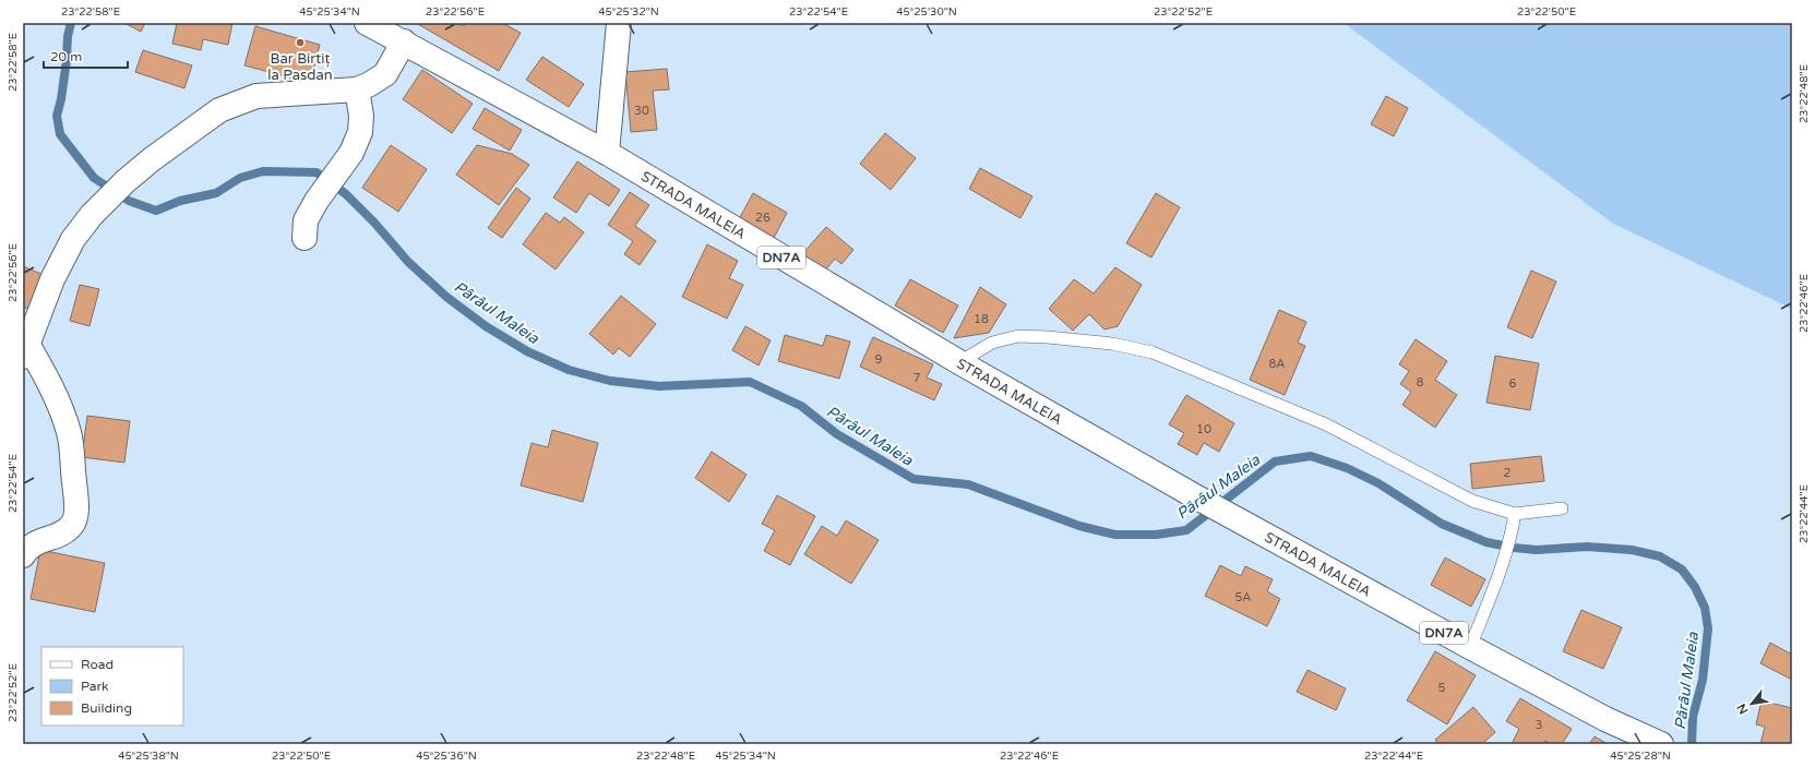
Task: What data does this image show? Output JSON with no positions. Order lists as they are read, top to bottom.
{
  "streets": {
    "main road": ["STRADA MALEIA", "DN7A"]
  },
  "water": ["Pârâul Maleia"],
  "places": ["Bar Birtiț la Pasdan"],
  "house_numbers": [
    "30",
    "26",
    "18",
    "9",
    "8A",
    "7",
    "8",
    "6",
    "10",
    "2",
    "5A",
    "5",
    "3"
  ],
  "legend": ["Road", "Park", "Building"],
  "scale_bar": "20 m",
  "north": "bottom left",
  "coordinates": [
    "23°22'58\"E",
    "45°25'34\"N",
    "23°22'56\"E",
    "45°25'32\"N",
    "23°22'54\"E",
    "45°25'30\"N",
    "23°22'52\"E",
    "23°22'50\"E",
    "23°22'48\"E",
    "23°22'46\"E",
    "23°22'44\"E",
    "45°25'38\"N",
    "45°25'36\"N",
    "45°25'28\"N"
  ]
}
